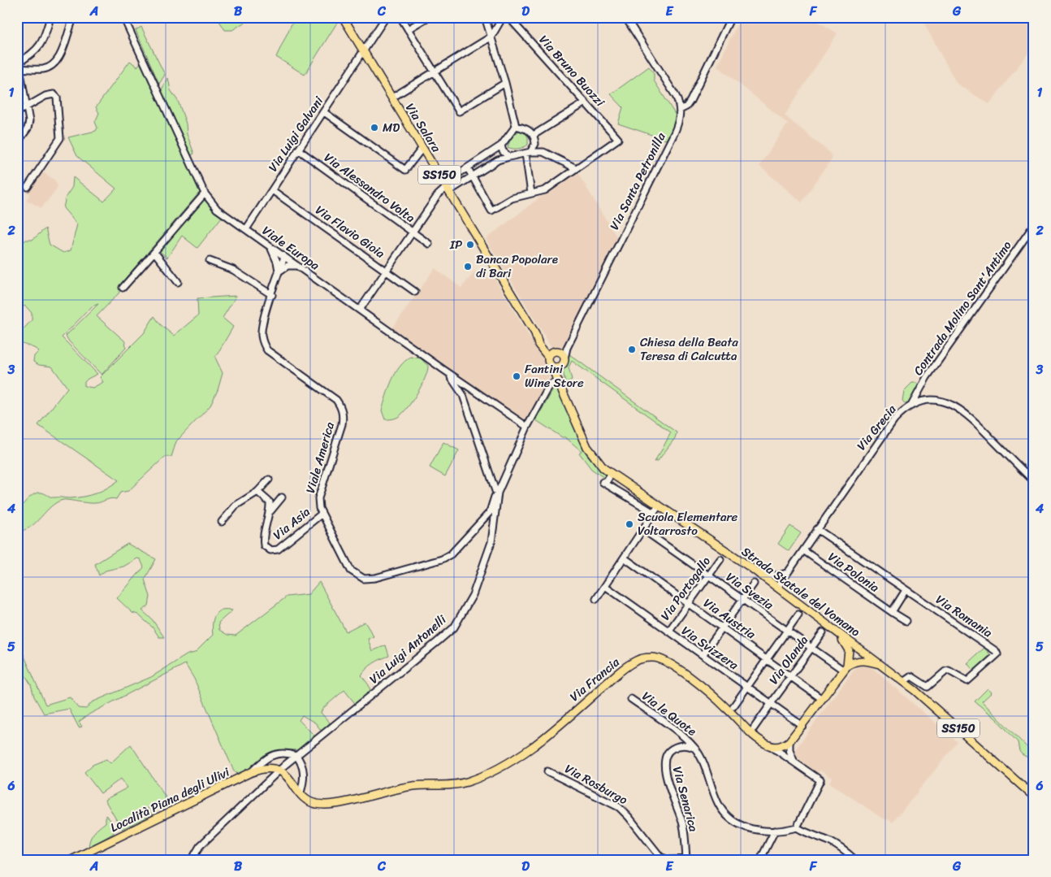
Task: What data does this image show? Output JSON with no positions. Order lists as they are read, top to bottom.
{
  "streets": {
    "main road": [
      "Via Salara",
      "SS150",
      "Strada Statale del Vomano",
      "Via Francia",
      "Località Piana degli Ulivi"
    ],
    "street": [
      "Via Bruno Buozzi",
      "Via Luigi Galvani",
      "Via Santa Petronilla",
      "Via Alessandro Volta",
      "Via Flavio Gioia",
      "Viale Europa",
      "Contrada Molino Sant'Antimo",
      "Via Grecia",
      "Viale America",
      "Via Asia",
      "Via Polonia",
      "Via Portogallo",
      "Via Svezia",
      "Via Romania",
      "Via Austria",
      "Via Svizzera",
      "Via Luigi Antonelli",
      "Via Olanda",
      "Via le Quote",
      "Via Rosburgo",
      "Via Senarica"
    ]
  },
  "crossings": [
    ["Via Salara", "Via Luigi Galvani"],
    ["Via Salara", "Via Santa Petronilla"],
    ["Via Salara", "Strada Statale del Vomano"],
    ["Via Luigi Galvani", "Via Alessandro Volta"],
    ["Via Luigi Galvani", "Via Flavio Gioia"],
    ["Via Luigi Galvani", "Viale Europa"],
    ["Via Santa Petronilla", "Strada Statale del Vomano"],
    ["Viale Europa", "Viale America"],
    ["Viale Europa", "Via Luigi Antonelli"],
    ["Contrada Molino Sant'Antimo", "Via Grecia"],
    ["Via Grecia", "Via Polonia"],
    ["Via Grecia", "Strada Statale del Vomano"],
    ["Via Grecia", "Via Romania"],
    ["Viale America", "Via Asia"],
    ["Viale America", "Via Luigi Antonelli"],
    ["Via Portogallo", "Via Svezia"],
    ["Via Portogallo", "Via Austria"],
    ["Via Portogallo", "Via Svizzera"],
    ["Via Svezia", "Via Olanda"],
    ["Strada Statale del Vomano", "Via Romania"],
    ["Strada Statale del Vomano", "Via Luigi Antonelli"],
    ["Via Austria", "Via Olanda"],
    ["Via Svizzera", "Via Olanda"],
    ["Via Luigi Antonelli", "Località Piana degli Ulivi"],
    ["Via le Quote", "Via Senarica"],
    ["Via Rosburgo", "Via Senarica"]
  ],
  "places": [
    "MD",
    "IP",
    "Banca Popolare di Bari",
    "Chiesa della Beata Teresa di Calcutta",
    "Fantini Wine Store",
    "Scuola Elementare Voltarrosto"
  ],
  "grid": {
    "columns": [
      "A",
      "B",
      "C",
      "D",
      "E",
      "F",
      "G"
    ],
    "rows": [
      "1",
      "2",
      "3",
      "4",
      "5",
      "6"
    ]
  }
}
